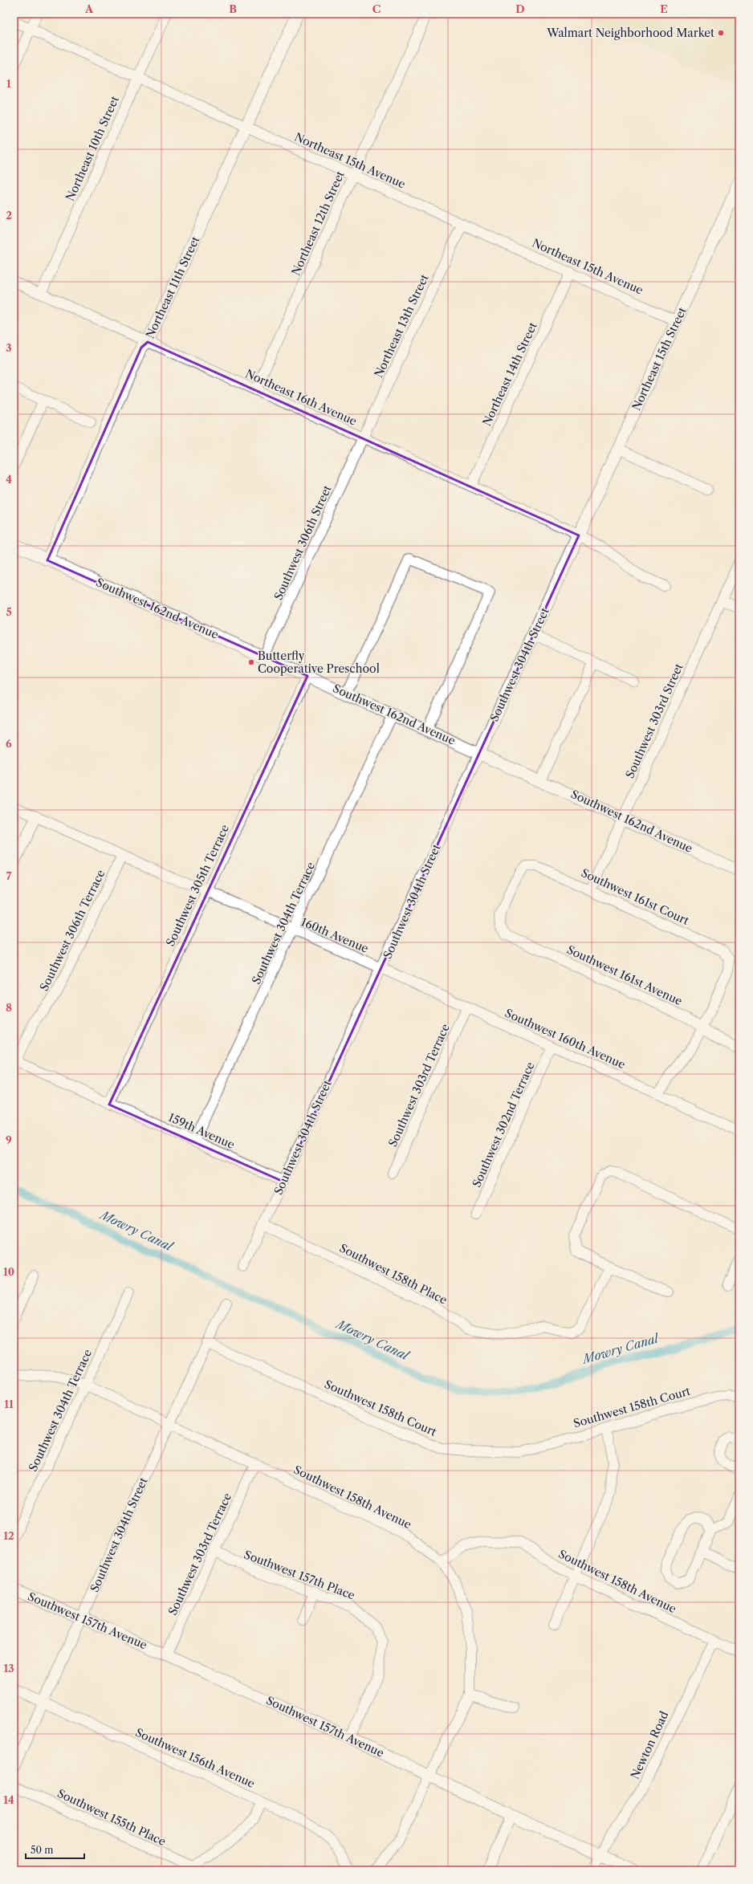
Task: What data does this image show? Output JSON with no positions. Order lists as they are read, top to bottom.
{
  "streets": {
    "street": [
      "Northeast 10th Street",
      "Northeast 15th Avenue",
      "Northeast 12th Street",
      "Northeast 11th Street",
      "Northeast 13th Street",
      "Northeast 15th Street",
      "Northeast 14th Street",
      "Northeast 16th Avenue",
      "Southwest 306th Street",
      "Southwest 162nd Avenue",
      "Southwest 304th Street",
      "Southwest 303rd Street",
      "Southwest 305th Terrace",
      "Southwest 161st Court",
      "Southwest 304th Terrace",
      "Southwest 306th Terrace",
      "160th Avenue",
      "Southwest 161st Avenue",
      "Southwest 160th Avenue",
      "Southwest 303rd Terrace",
      "Southwest 302nd Terrace",
      "159th Avenue",
      "Southwest 158th Place",
      "Southwest 158th Court",
      "Southwest 158th Avenue",
      "Southwest 157th Place",
      "Southwest 157th Avenue",
      "Newton Road",
      "Southwest 156th Avenue",
      "Southwest 155th Place"
    ]
  },
  "crossings": [
    ["Northeast 10th Street", "Northeast 15th Avenue"],
    ["Northeast 10th Street", "Northeast 16th Avenue"],
    ["Northeast 15th Avenue", "Northeast 12th Street"],
    ["Northeast 15th Avenue", "Northeast 11th Street"],
    ["Northeast 15th Avenue", "Northeast 13th Street"],
    ["Northeast 15th Avenue", "Northeast 15th Street"],
    ["Northeast 15th Avenue", "Northeast 14th Street"],
    ["Northeast 12th Street", "Northeast 16th Avenue"],
    ["Northeast 11th Street", "Northeast 16th Avenue"],
    ["Northeast 11th Street", "Southwest 162nd Avenue"],
    ["Northeast 13th Street", "Northeast 16th Avenue"],
    ["Northeast 13th Street", "Southwest 306th Street"],
    ["Northeast 15th Street", "Northeast 16th Avenue"],
    ["Northeast 15th Street", "Southwest 304th Street"],
    ["Northeast 14th Street", "Northeast 16th Avenue"],
    ["Northeast 16th Avenue", "Southwest 306th Street"],
    ["Northeast 16th Avenue", "Southwest 304th Street"],
    ["Southwest 306th Street", "Southwest 162nd Avenue"],
    ["Southwest 162nd Avenue", "Southwest 304th Street"],
    ["Southwest 162nd Avenue", "Southwest 303rd Street"],
    ["Southwest 162nd Avenue", "Southwest 305th Terrace"],
    ["Southwest 162nd Avenue", "Southwest 304th Terrace"],
    ["Southwest 304th Street", "160th Avenue"],
    ["Southwest 304th Street", "Southwest 160th Avenue"],
    ["Southwest 304th Street", "159th Avenue"],
    ["Southwest 304th Street", "Southwest 158th Place"],
    ["Southwest 304th Street", "Southwest 158th Court"],
    ["Southwest 304th Street", "Southwest 158th Avenue"],
    ["Southwest 304th Street", "Southwest 157th Avenue"],
    ["Southwest 304th Street", "Southwest 156th Avenue"],
    ["Southwest 303rd Street", "Southwest 161st Court"],
    ["Southwest 305th Terrace", "160th Avenue"],
    ["Southwest 305th Terrace", "159th Avenue"],
    ["Southwest 161st Court", "Southwest 161st Avenue"],
    ["Southwest 304th Terrace", "160th Avenue"],
    ["Southwest 304th Terrace", "159th Avenue"],
    ["Southwest 304th Terrace", "Southwest 158th Avenue"],
    ["Southwest 306th Terrace", "159th Avenue"],
    ["160th Avenue", "Southwest 160th Avenue"],
    ["Southwest 160th Avenue", "Southwest 303rd Terrace"],
    ["Southwest 160th Avenue", "Southwest 302nd Terrace"],
    ["Southwest 303rd Terrace", "Southwest 158th Avenue"],
    ["Southwest 303rd Terrace", "Southwest 157th Place"],
    ["Southwest 303rd Terrace", "Southwest 157th Avenue"],
    ["Southwest 158th Avenue", "Newton Road"],
    ["Southwest 157th Place", "Southwest 157th Avenue"],
    ["Southwest 157th Avenue", "Newton Road"],
    ["Southwest 156th Avenue", "Southwest 155th Place"]
  ],
  "water": ["Mowry Canal"],
  "places": ["Walmart Neighborhood Market", "Butterfly Cooperative Preschool"],
  "scale_bar": "50 m",
  "grid": {
    "columns": [
      "A",
      "B",
      "C",
      "D",
      "E"
    ],
    "rows": [
      "1",
      "2",
      "3",
      "4",
      "5",
      "6",
      "7",
      "8",
      "9",
      "10",
      "11",
      "12",
      "13",
      "14"
    ]
  }
}
